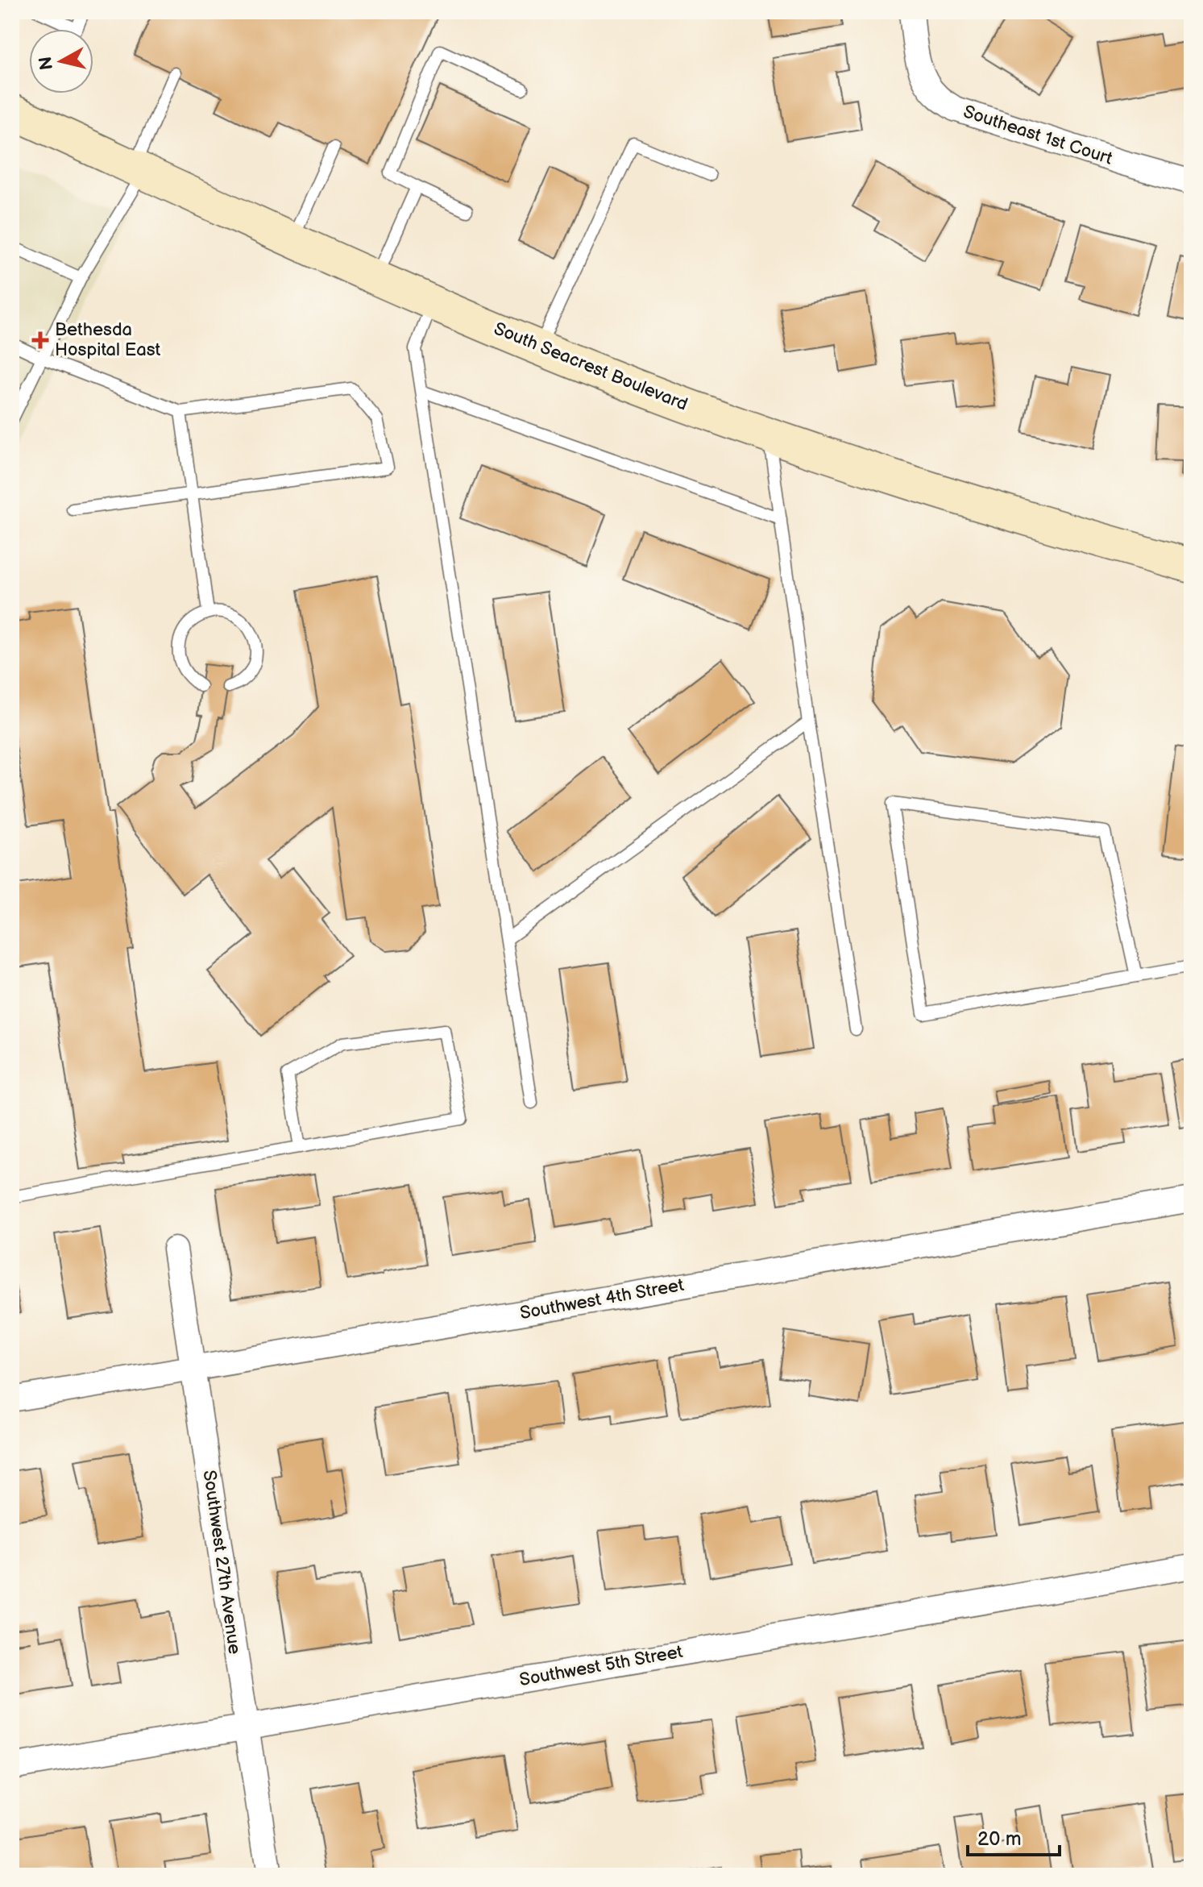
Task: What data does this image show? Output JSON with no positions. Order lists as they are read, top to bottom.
{
  "streets": {
    "street": [
      "Southeast 1st Court",
      "South Seacrest Boulevard",
      "Southwest 4th Street",
      "Southwest 27th Avenue",
      "Southwest 5th Street"
    ]
  },
  "crossings": [
    ["Southwest 4th Street", "Southwest 27th Avenue"],
    ["Southwest 27th Avenue", "Southwest 5th Street"]
  ],
  "places": {
    "health": ["Bethesda Hospital East"]
  },
  "scale_bar": "20 m",
  "north": "left"
}
